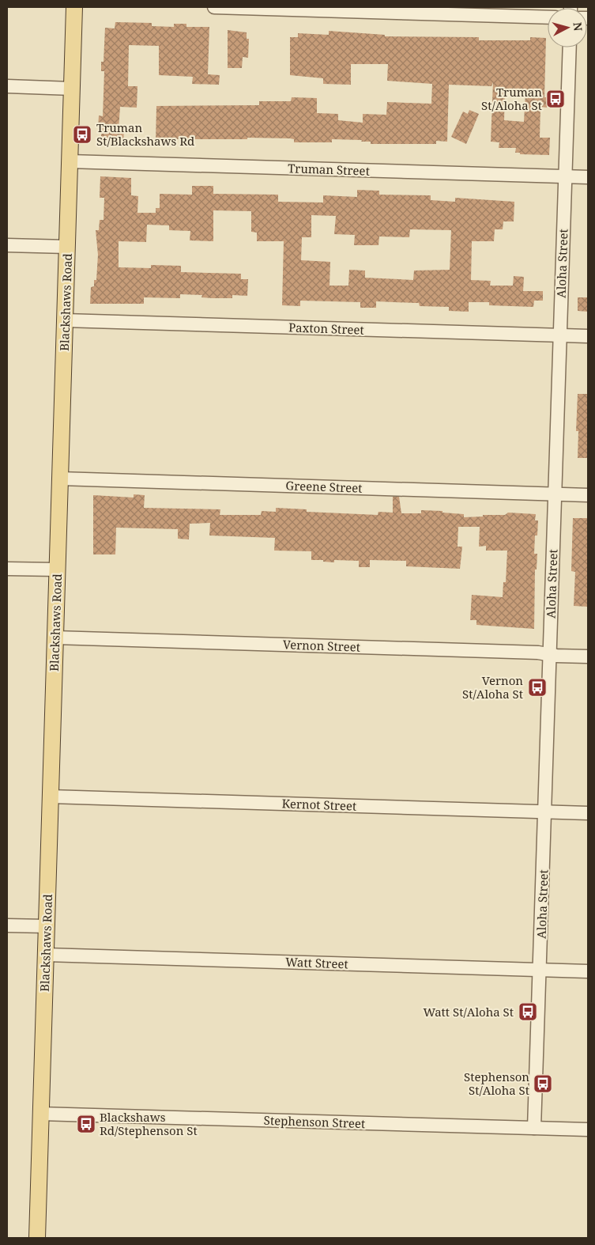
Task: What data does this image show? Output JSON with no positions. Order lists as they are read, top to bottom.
{
  "streets": {
    "main road": ["Blackshaws Road"],
    "street": [
      "Truman Street",
      "Aloha Street",
      "Paxton Street",
      "Greene Street",
      "Vernon Street",
      "Kernot Street",
      "Watt Street",
      "Stephenson Street"
    ]
  },
  "crossings": [
    ["Truman Street", "Aloha Street"],
    ["Truman Street", "Blackshaws Road"],
    ["Aloha Street", "Paxton Street"],
    ["Aloha Street", "Greene Street"],
    ["Aloha Street", "Vernon Street"],
    ["Aloha Street", "Kernot Street"],
    ["Aloha Street", "Watt Street"],
    ["Aloha Street", "Stephenson Street"],
    ["Blackshaws Road", "Paxton Street"],
    ["Blackshaws Road", "Greene Street"],
    ["Blackshaws Road", "Vernon Street"],
    ["Blackshaws Road", "Kernot Street"],
    ["Blackshaws Road", "Watt Street"],
    ["Blackshaws Road", "Stephenson Street"]
  ],
  "places": {
    "bus stop": [
      "Truman St/Aloha St",
      "Truman St/Blackshaws Rd",
      "Vernon St/Aloha St",
      "Watt St/Aloha St",
      "Stephenson St/Aloha St",
      "Blackshaws Rd/Stephenson St"
    ]
  },
  "north": "right"
}
